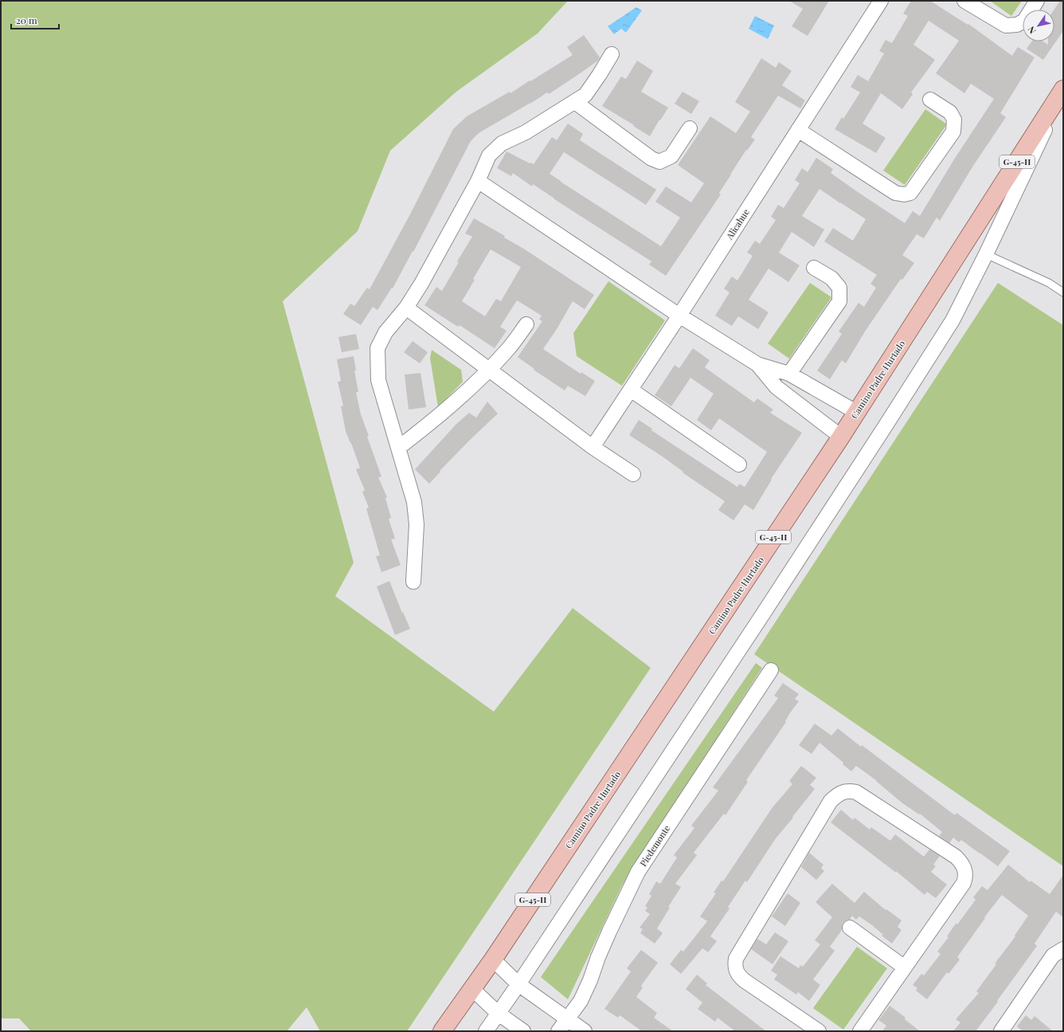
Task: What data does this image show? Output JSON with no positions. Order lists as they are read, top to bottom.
{
  "streets": {
    "main road": ["G-45-H", "Camino Padre Hurtado"],
    "street": ["Alicahue", "Piedemonte"]
  },
  "scale_bar": "20 m",
  "north": "bottom left"
}
